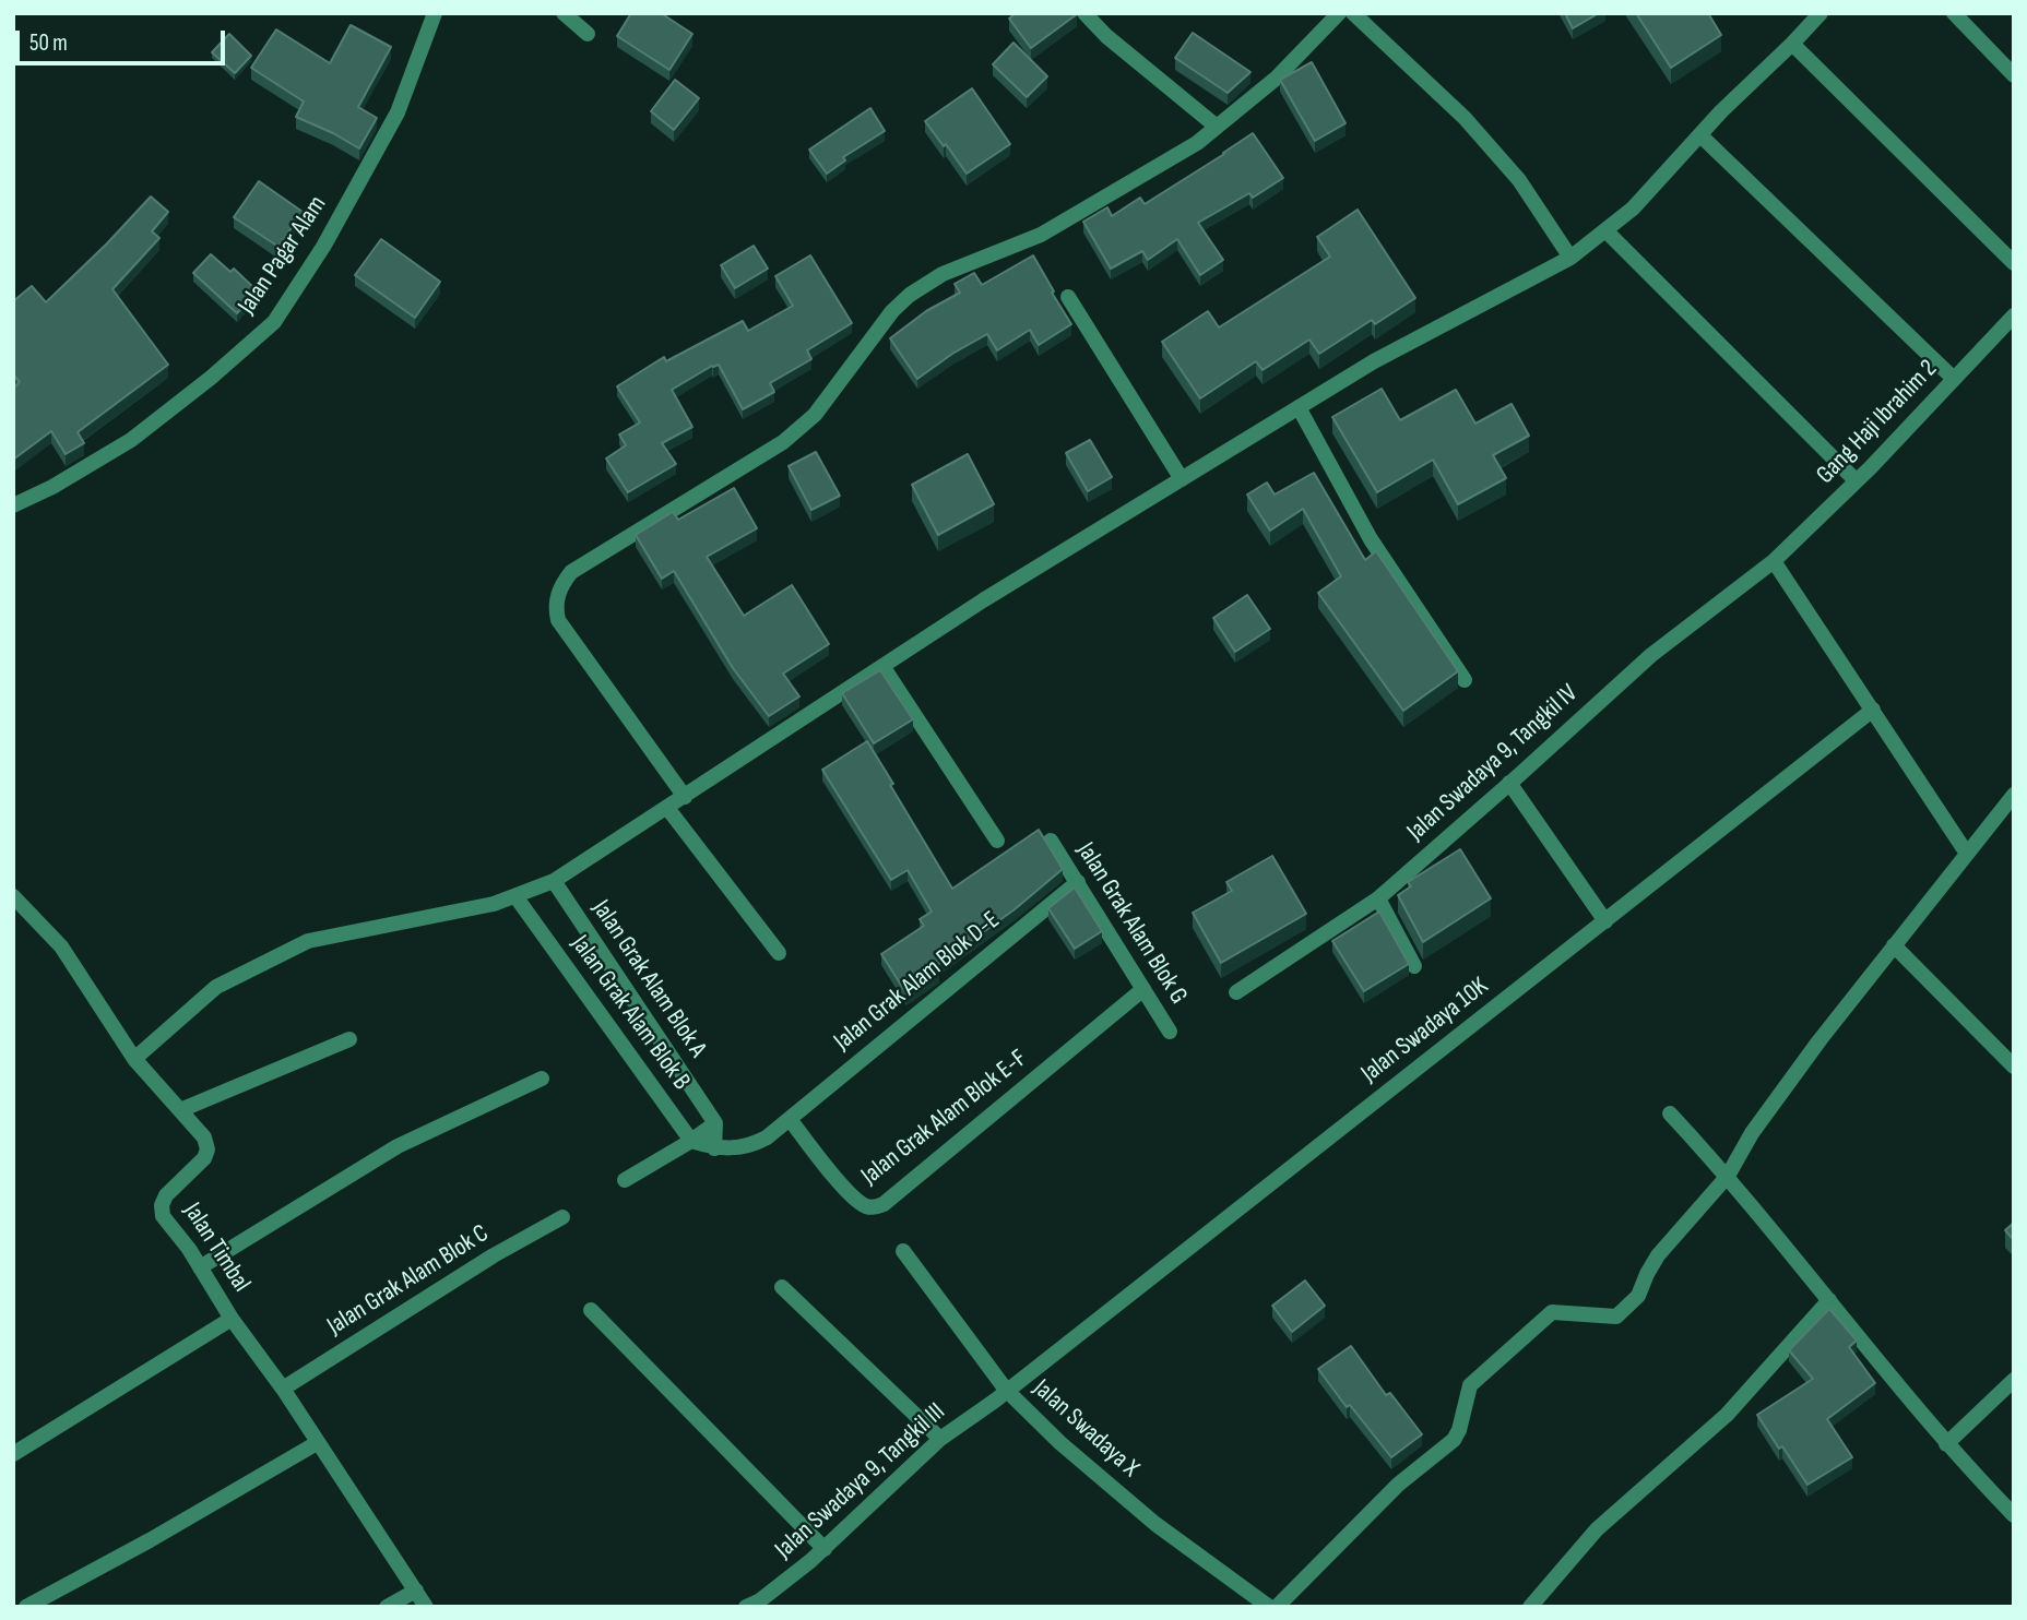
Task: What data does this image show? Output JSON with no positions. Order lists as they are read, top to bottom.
{
  "streets": {
    "street": [
      "Jalan Pagar Alam",
      "Gang Haji Ibrahim 2",
      "Jalan Swadaya 9, Tangkil IV",
      "Jalan Grak Alam Blok G",
      "Jalan Grak Alam Blok A",
      "Jalan Grak Alam Blok D-E",
      "Jalan Grak Alam Blok B",
      "Jalan Swadaya 10K",
      "Jalan Grak Alam Blok E-F",
      "Jalan Timbal",
      "Jalan Grak Alam Blok C",
      "Jalan Swadaya X",
      "Jalan Swadaya 9, Tangkil III"
    ]
  },
  "crossings": [
    ["Gang Haji Ibrahim 2", "Jalan Swadaya 9, Tangkil IV"],
    ["Jalan Grak Alam Blok G", "Jalan Grak Alam Blok D-E"],
    ["Jalan Grak Alam Blok G", "Jalan Grak Alam Blok E-F"],
    ["Jalan Grak Alam Blok D-E", "Jalan Grak Alam Blok E-F"],
    ["Jalan Swadaya 10K", "Jalan Swadaya X"],
    ["Jalan Swadaya 10K", "Jalan Swadaya 9, Tangkil III"],
    ["Jalan Timbal", "Jalan Grak Alam Blok C"],
    ["Jalan Swadaya X", "Jalan Swadaya 9, Tangkil III"]
  ],
  "scale_bar": "50 m"
}
